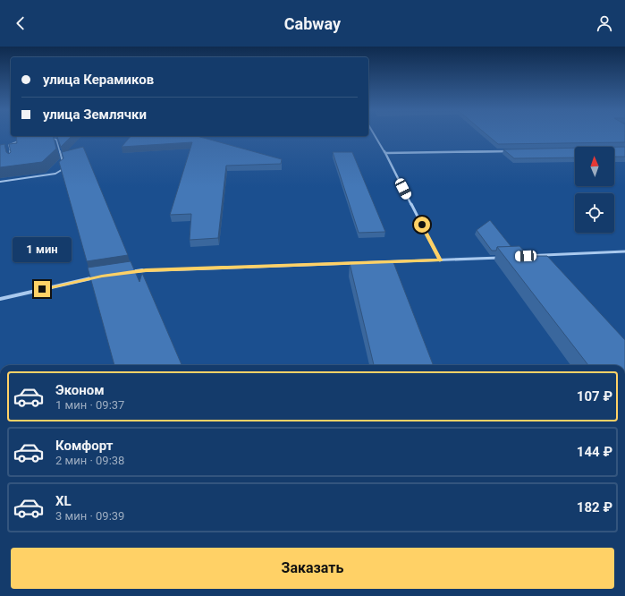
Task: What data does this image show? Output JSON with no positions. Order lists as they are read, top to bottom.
{
  "north": "top",
  "page": {
    "header": "Cabway",
    "banner": ["улица Керамиков", "улица Землячки"],
    "bubble": "1 мин",
    "list": [
      {
        "name": "Эконом",
        "note": "1 мин · 09:37",
        "value": "107 ₽"
      },
      {
        "name": "Комфорт",
        "note": "2 мин · 09:38",
        "value": "144 ₽"
      },
      {
        "name": "XL",
        "note": "3 мин · 09:39",
        "value": "182 ₽"
      }
    ],
    "buttons": "Заказать"
  }
}
